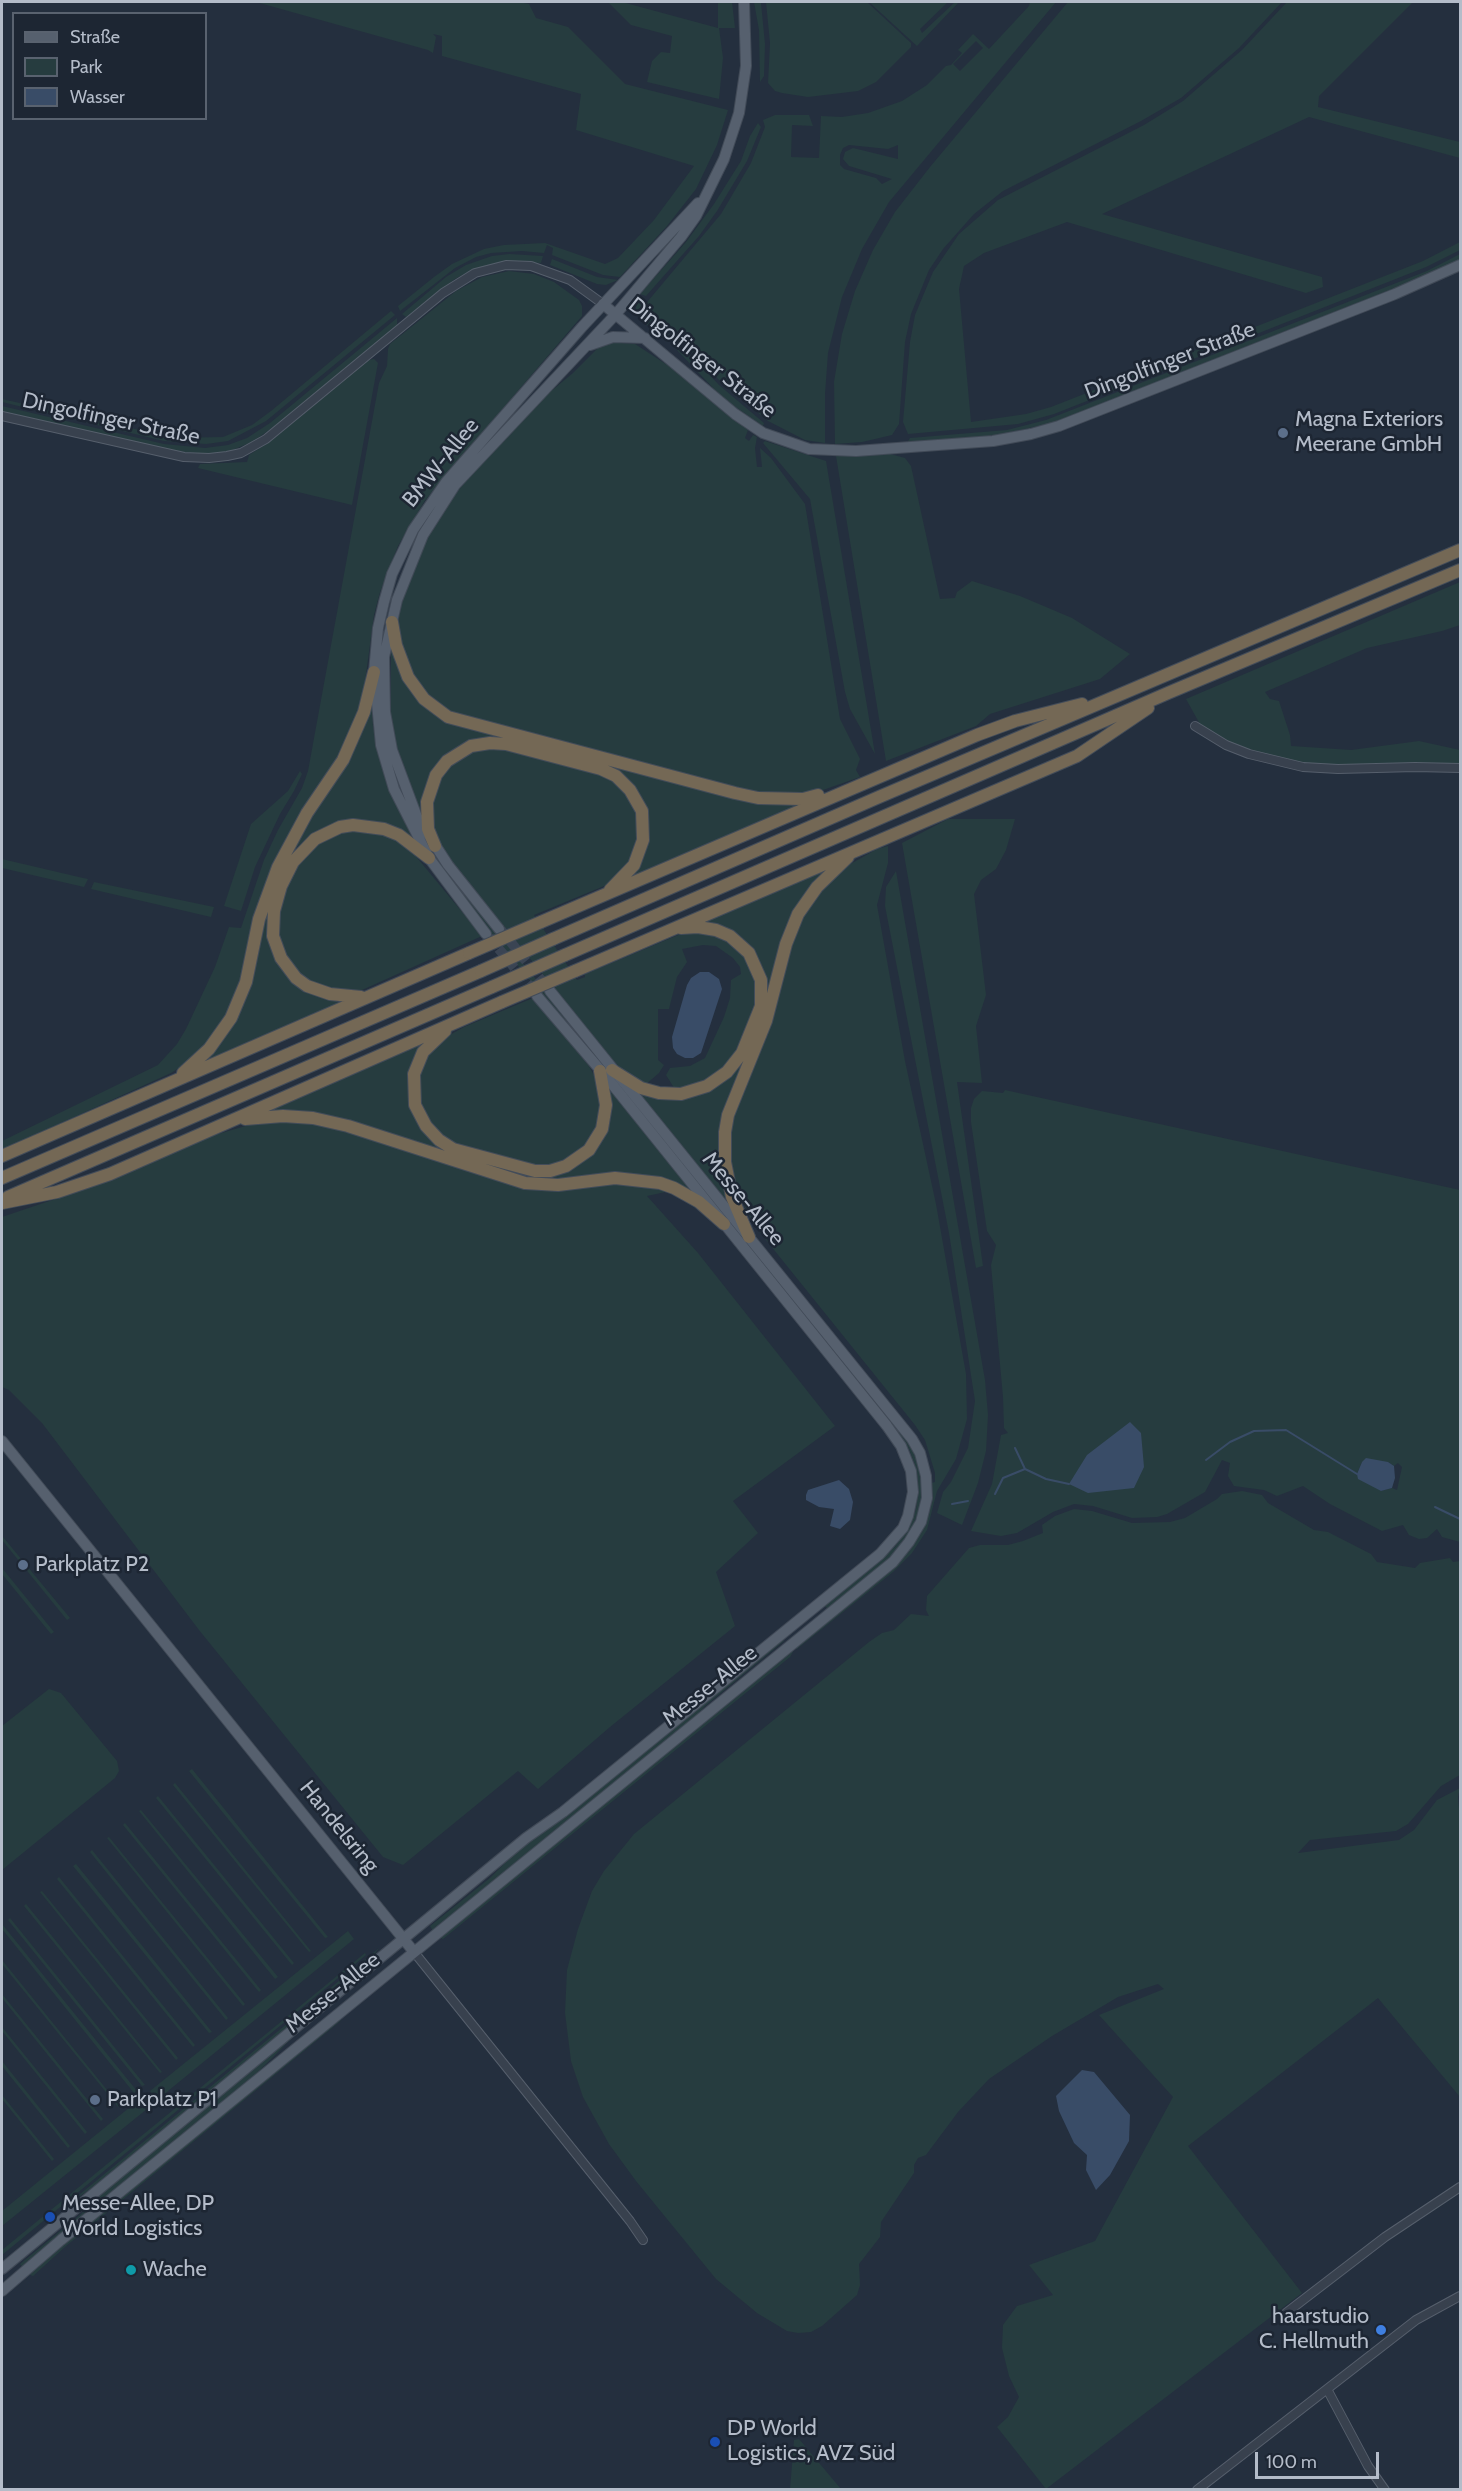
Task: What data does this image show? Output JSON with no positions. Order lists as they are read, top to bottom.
{
  "streets": {
    "main road": [
      "Dingolfinger Straße",
      "BMW-Allee",
      "Messe-Allee",
      "Handelsring"
    ]
  },
  "crossings": [
    ["Dingolfinger Straße", "BMW-Allee"],
    ["Messe-Allee", "Handelsring"]
  ],
  "places": [
    "Magna Exteriors Meerane GmbH",
    "Parkplatz P2",
    "Parkplatz P1",
    "Messe-Allee, DP World Logistics",
    "Wache",
    "haarstudio C. Hellmuth",
    "DP World Logistics, AVZ Süd"
  ],
  "legend": ["Straße", "Park", "Wasser"],
  "scale_bar": "100 m"
}
